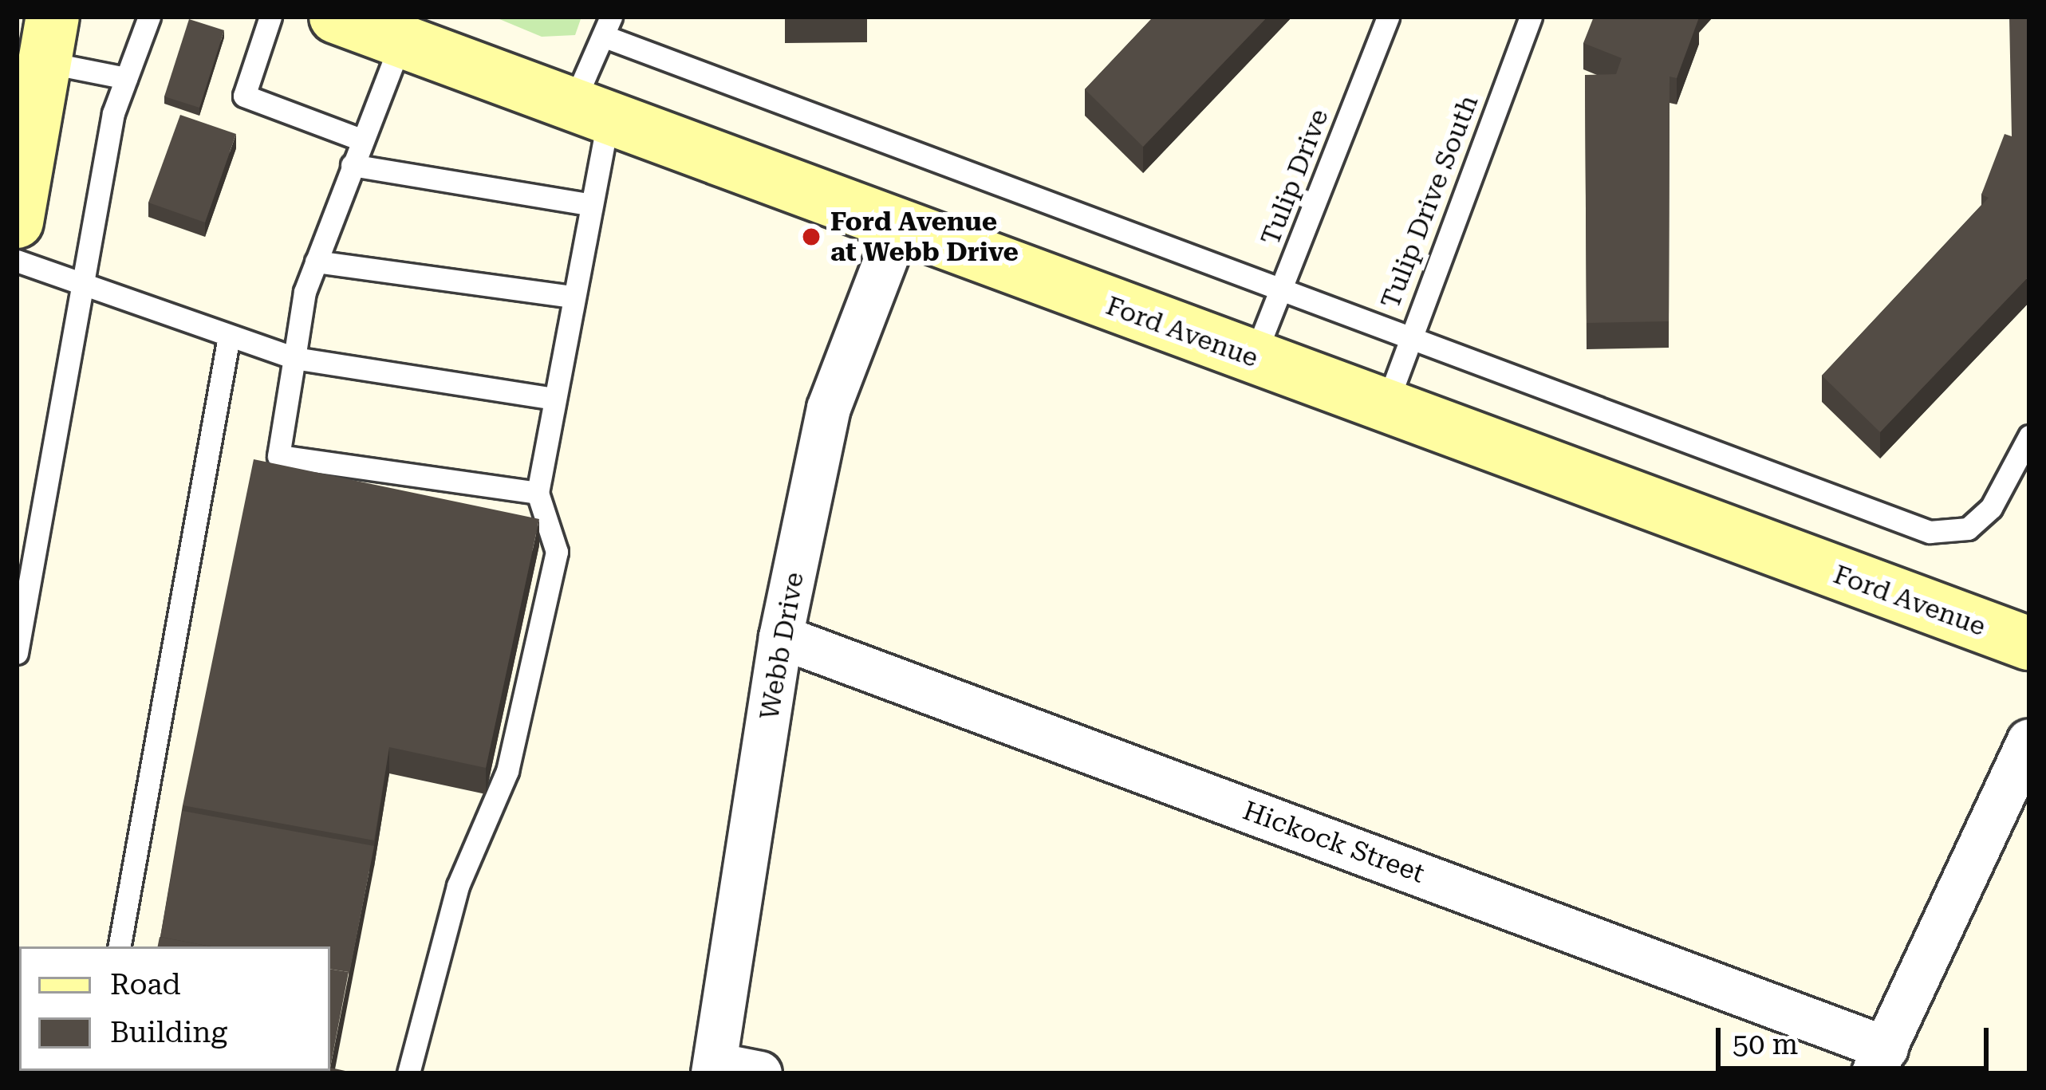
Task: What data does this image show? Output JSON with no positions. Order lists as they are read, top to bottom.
{
  "streets": {
    "street": ["Ford Avenue", "Webb Drive", "Hickock Street"],
    "lane": ["Tulip Drive", "Tulip Drive South"]
  },
  "crossings": [
    ["Tulip Drive", "Ford Avenue"],
    ["Tulip Drive South", "Ford Avenue"],
    ["Ford Avenue", "Webb Drive"],
    ["Webb Drive", "Hickock Street"]
  ],
  "places": ["Ford Avenue at Webb Drive"],
  "legend": ["Road", "Building"],
  "scale_bar": "50 m"
}
